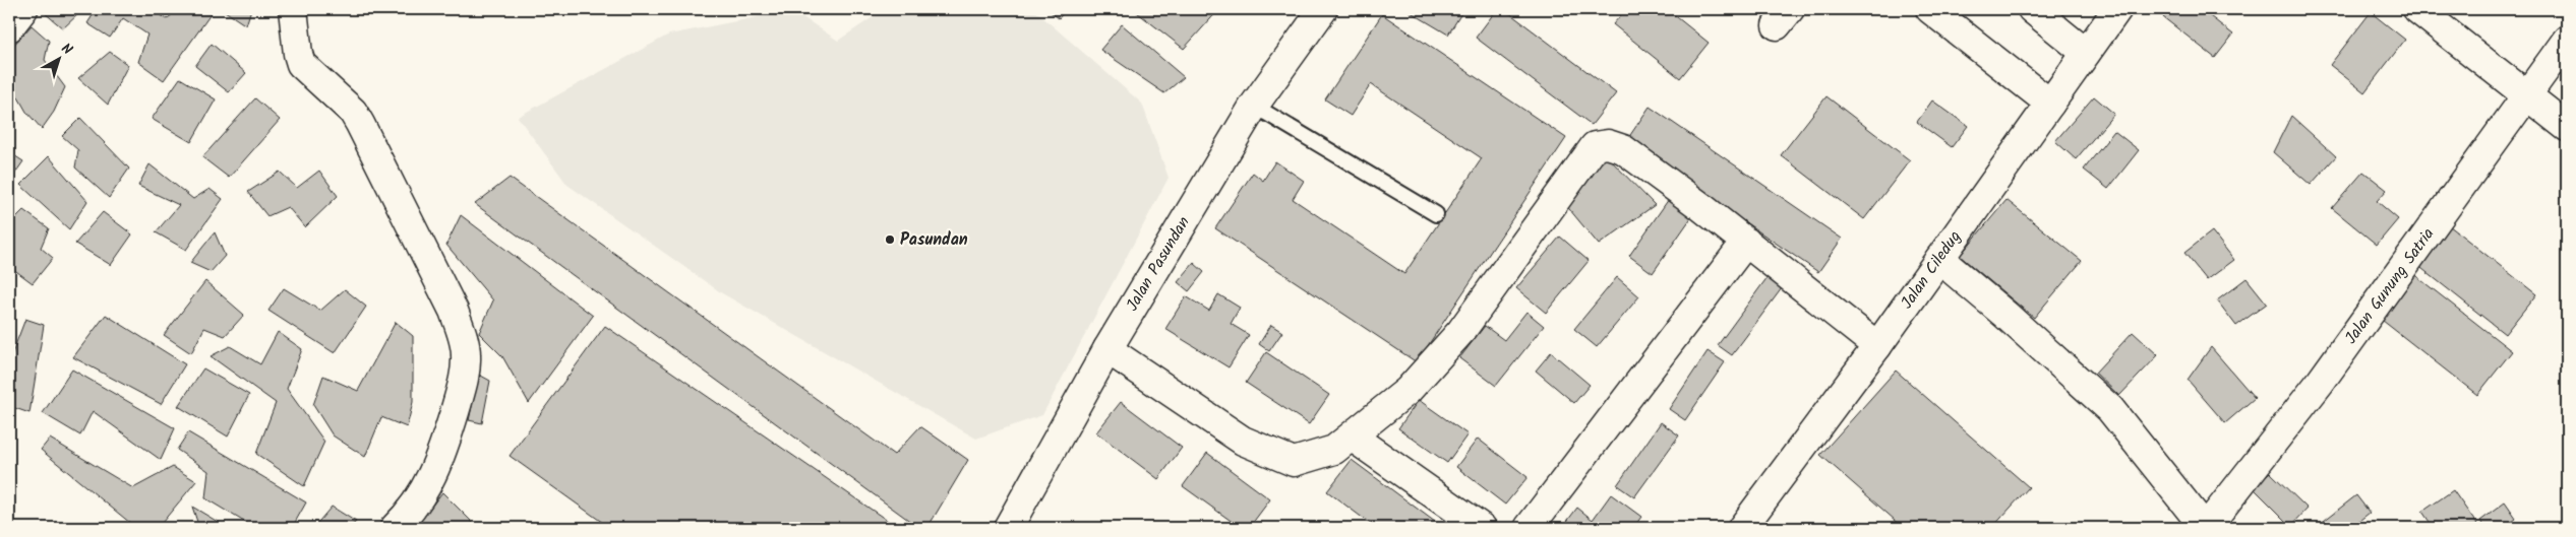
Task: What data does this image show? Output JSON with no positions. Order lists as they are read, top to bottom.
{
  "streets": {
    "street": ["Jalan Pasundan", "Jalan Ciledug", "Jalan Gunung Satria"]
  },
  "places": ["Pasundan"],
  "north": "top right"
}
